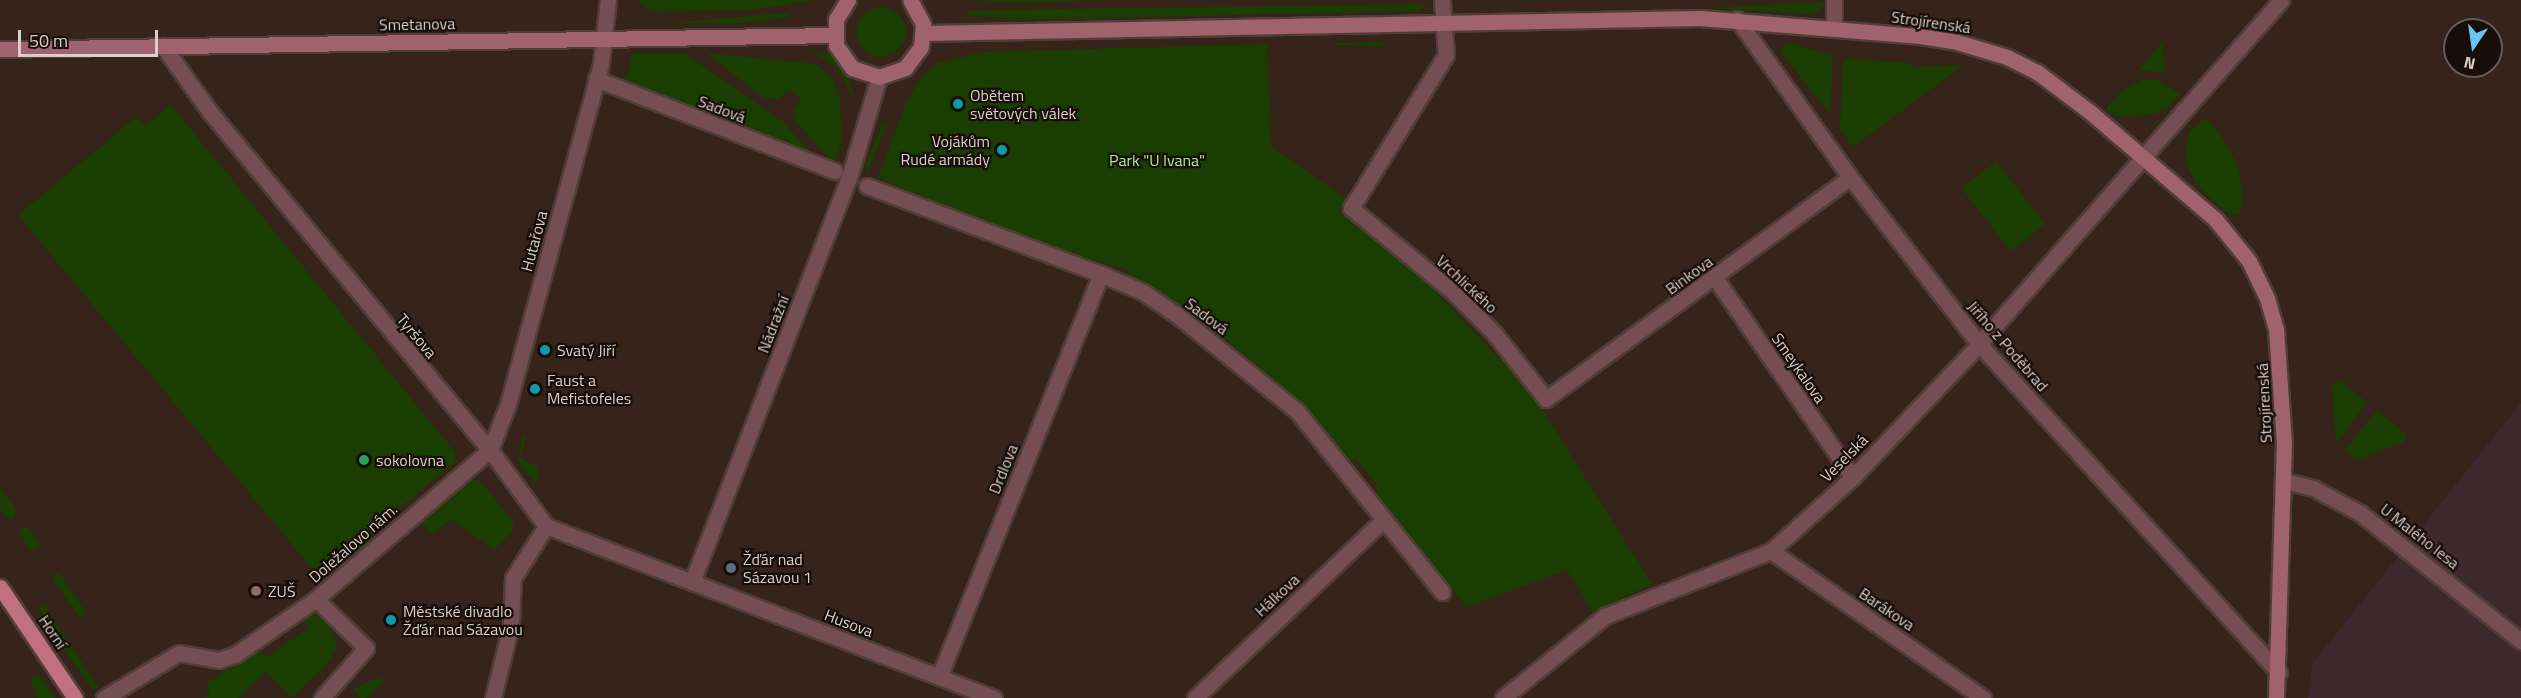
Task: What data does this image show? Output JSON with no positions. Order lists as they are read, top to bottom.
{
  "streets": {
    "main road": ["Horní"],
    "street": [
      "Strojírenská",
      "Smetanova",
      "Sadová",
      "Hutařova",
      "Binkova",
      "Vrchlického",
      "Nádražní",
      "Tyršova",
      "Jiřího z Poděbrad",
      "Smeykalova",
      "Veselská",
      "Drdlova",
      "U Malého lesa",
      "Doležalovo nám.",
      "Hálkova",
      "Barákova",
      "Husova"
    ]
  },
  "crossings": [
    ["Strojírenská", "Vrchlického"],
    ["Strojírenská", "Jiřího z Poděbrad"],
    ["Strojírenská", "Veselská"],
    ["Strojírenská", "U Malého lesa"],
    ["Smetanova", "Hutařova"],
    ["Smetanova", "Tyršova"],
    ["Sadová", "Hutařova"],
    ["Sadová", "Drdlova"],
    ["Sadová", "Hálkova"],
    ["Hutařova", "Tyršova"],
    ["Hutařova", "Doležalovo nám."],
    ["Binkova", "Vrchlického"],
    ["Binkova", "Jiřího z Poděbrad"],
    ["Binkova", "Smeykalova"],
    ["Nádražní", "Husova"],
    ["Tyršova", "Doležalovo nám."],
    ["Jiřího z Poděbrad", "Veselská"],
    ["Smeykalova", "Veselská"],
    ["Veselská", "Barákova"],
    ["Drdlova", "Husova"]
  ],
  "parks": ["Park \"U Ivana\""],
  "places": [
    "Obětem světových válek",
    "Vojákům Rudé armády",
    "Svatý Jiří",
    "Faust a Mefistofeles",
    "sokolovna",
    "Žďár nad Sázavou 1",
    "ZUŠ",
    "Městské divadlo Žďár nad Sázavou"
  ],
  "scale_bar": "50 m",
  "north": "bottom"
}
